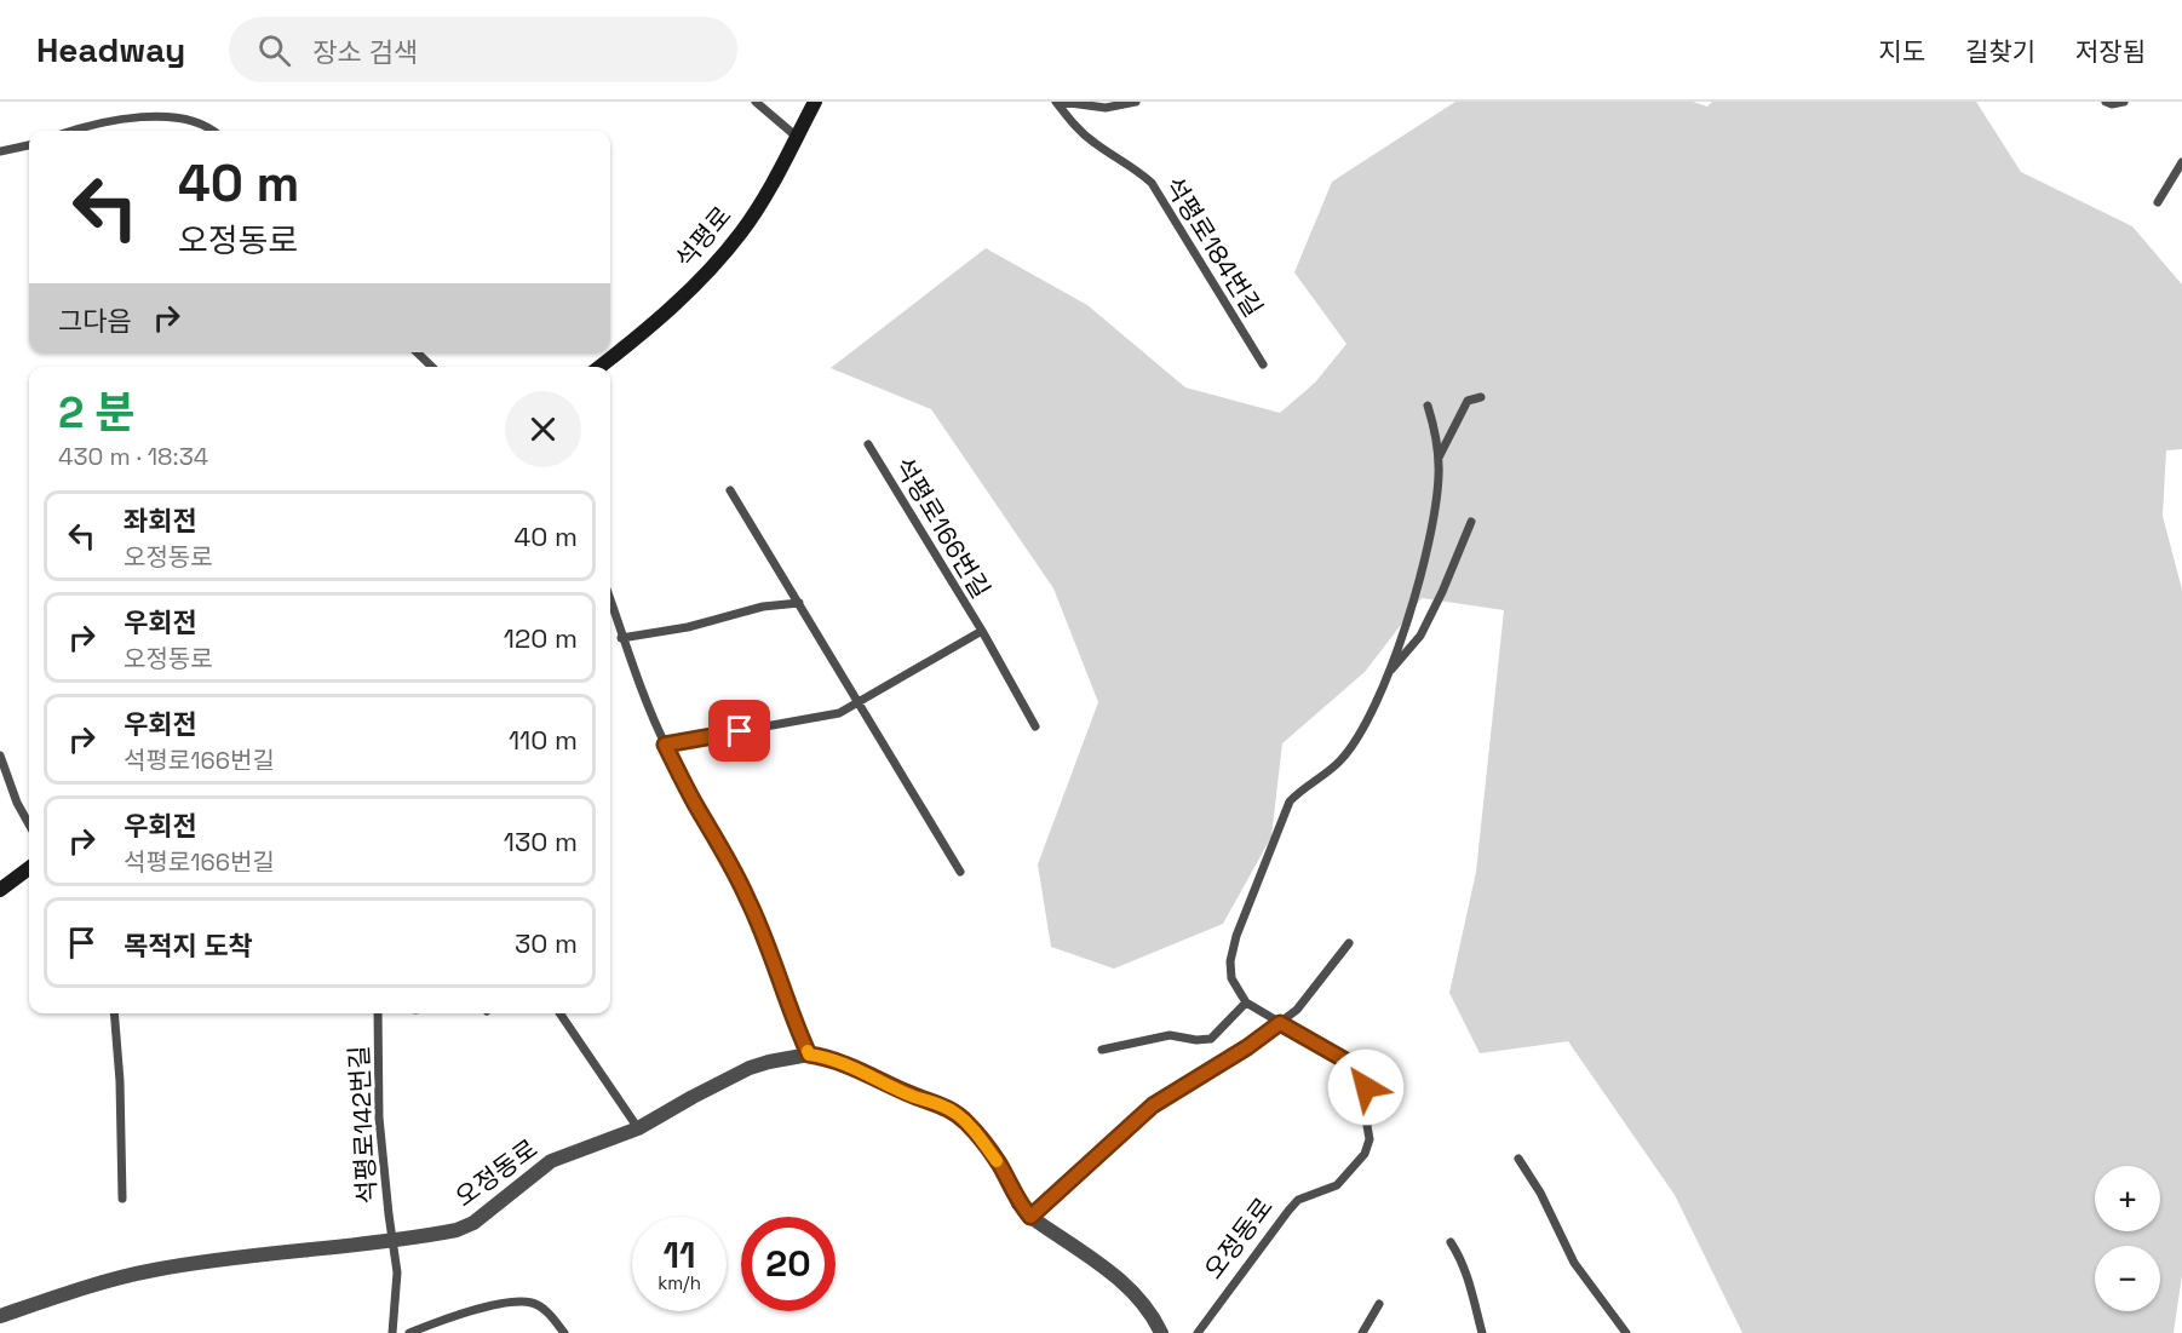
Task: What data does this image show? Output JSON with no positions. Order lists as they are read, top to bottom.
{
  "streets": {
    "street": ["석평로", "오정동로"],
    "lane": ["석평로184번길", "석평로166번길", "석평로142번길"]
  },
  "crossings": [
    ["석평로142번길", "오정동로"]
  ],
  "page": {
    "header": "Headway",
    "search": "장소 검색",
    "nav": ["지도", "길찾기", "저장됨"],
    "turn": ["40 m", "오정동로"],
    "then": "그다음",
    "heading": ["2 분", "430 m · 18:34"],
    "list": [
      {
        "name": "좌회전",
        "note": "오정동로",
        "value": "40 m"
      },
      {
        "name": "우회전",
        "note": "오정동로",
        "value": "120 m"
      },
      {
        "name": "우회전",
        "note": "석평로166번길",
        "value": "110 m"
      },
      {
        "name": "우회전",
        "note": "석평로166번길",
        "value": "130 m"
      },
      {
        "name": "목적지 도착",
        "value": "30 m"
      }
    ],
    "map_buttons": ["+", "−"],
    "speed": "11 km/h",
    "limit": "20"
  }
}
